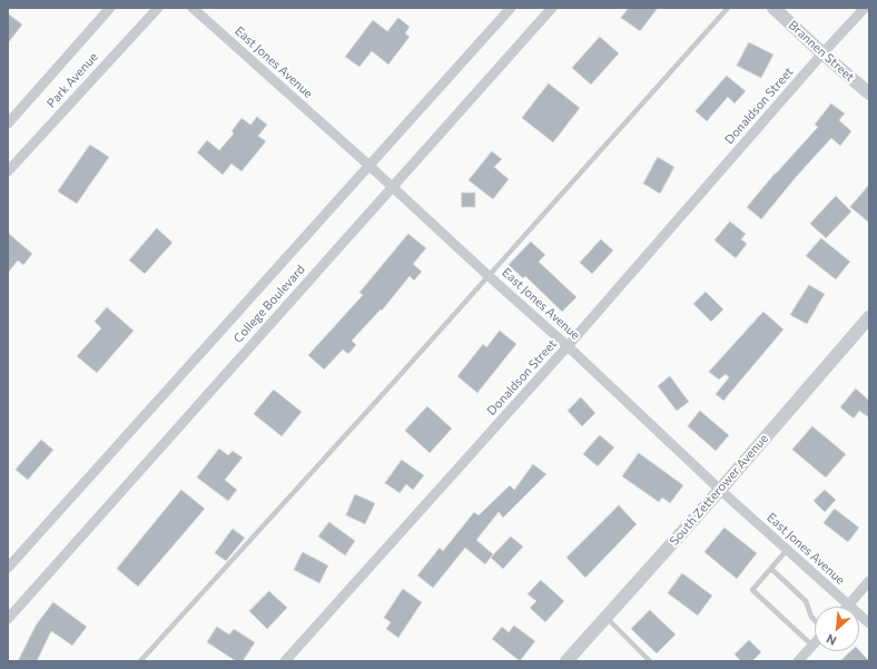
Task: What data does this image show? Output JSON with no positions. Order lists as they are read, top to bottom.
{
  "streets": {
    "street": [
      "Brannen Street",
      "East Jones Avenue",
      "Park Avenue",
      "Donaldson Street",
      "College Boulevard",
      "South Zetterower Avenue"
    ]
  },
  "crossings": [
    ["Brannen Street", "Donaldson Street"],
    ["East Jones Avenue", "Donaldson Street"],
    ["East Jones Avenue", "College Boulevard"],
    ["East Jones Avenue", "South Zetterower Avenue"]
  ],
  "north": "bottom left"
}
